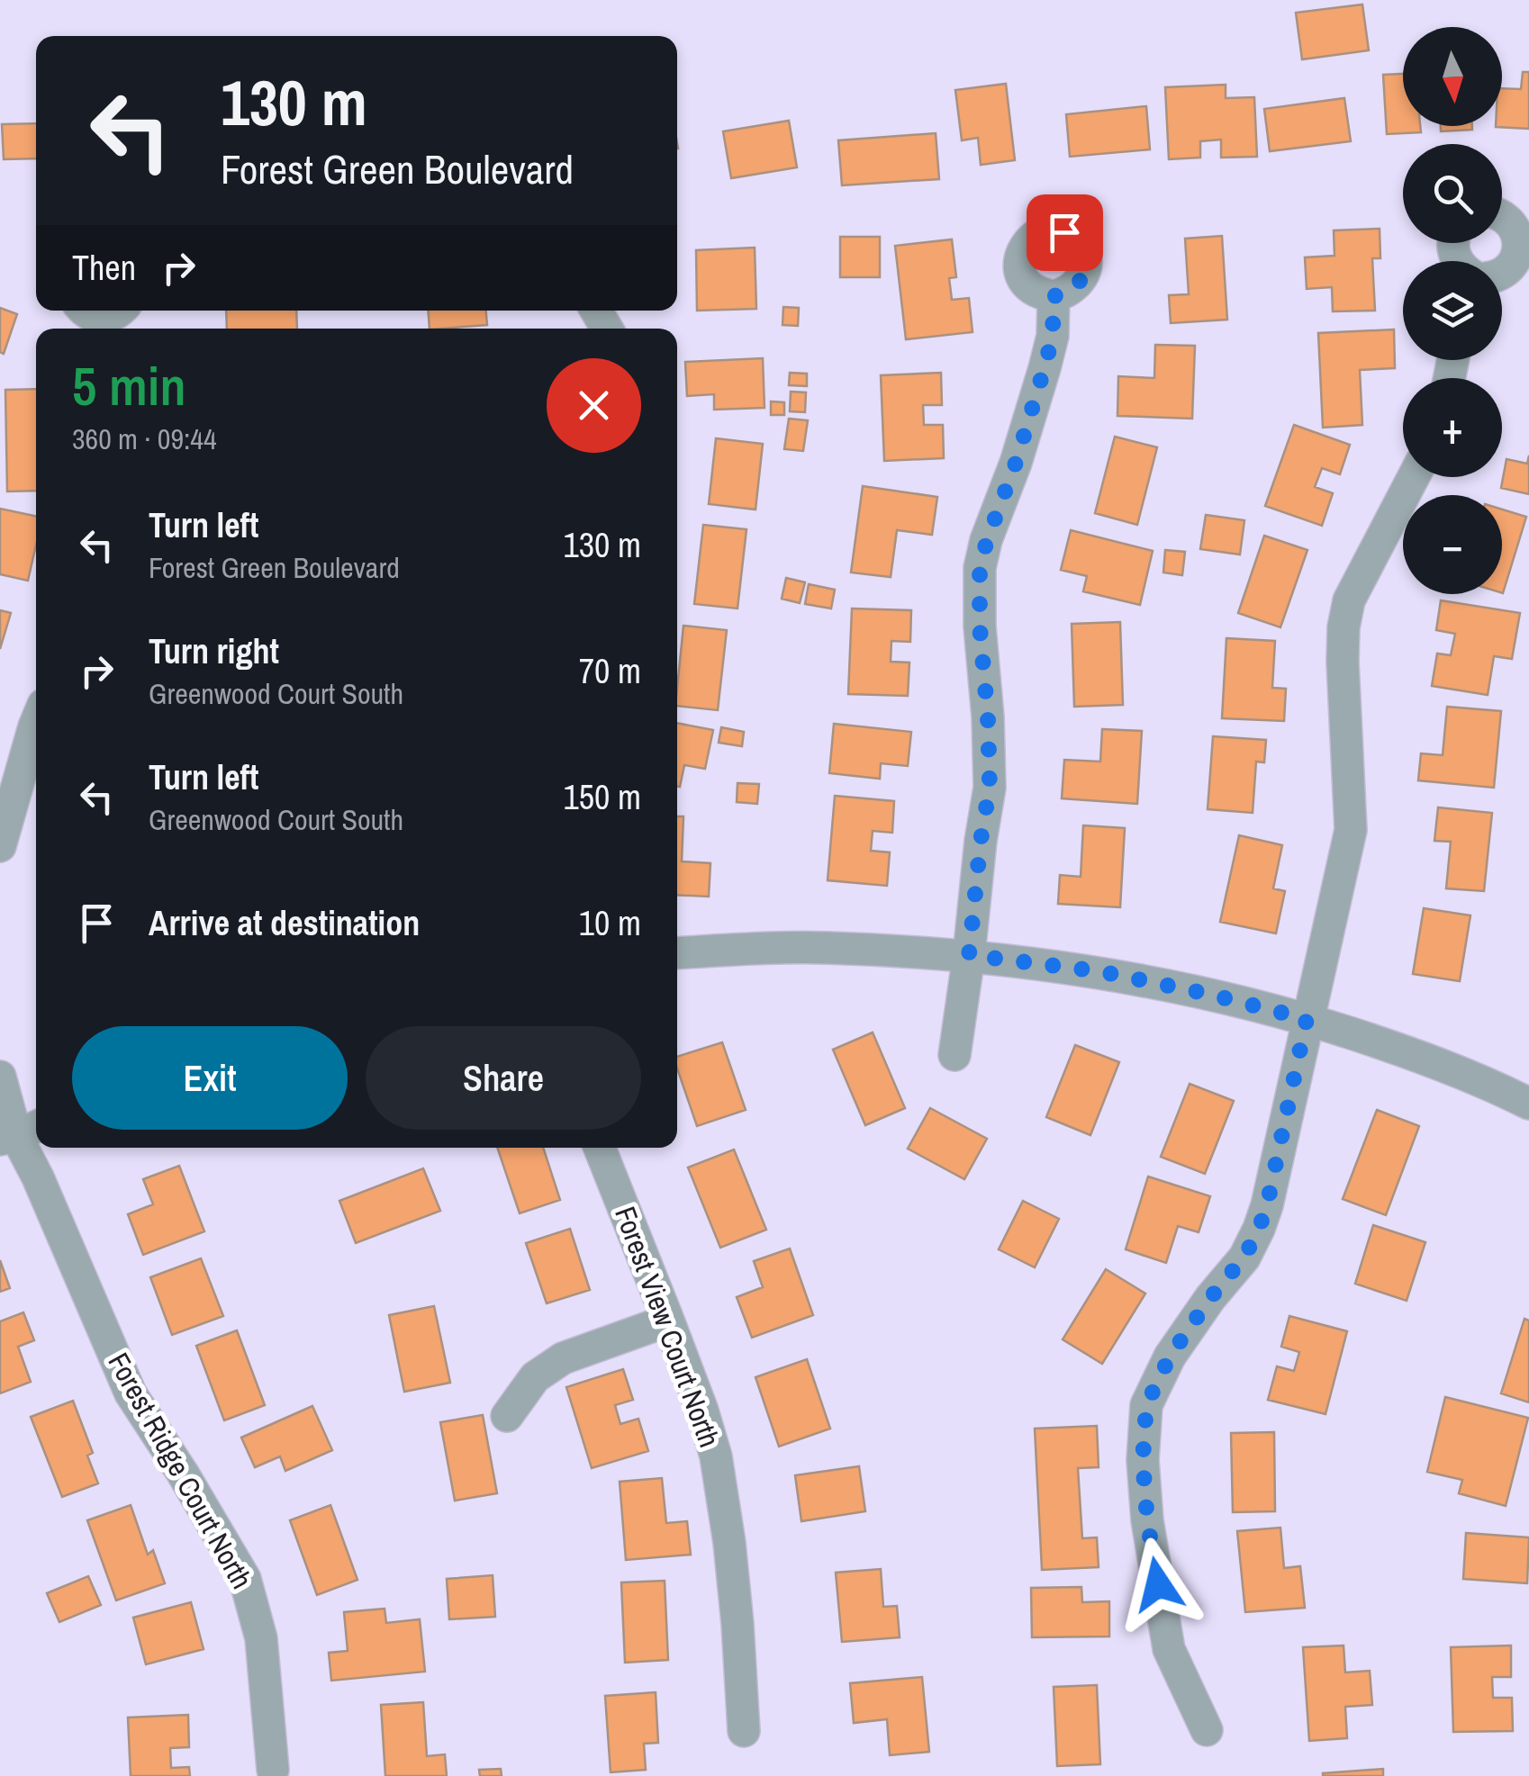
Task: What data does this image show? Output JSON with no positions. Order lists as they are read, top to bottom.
{
  "streets": {
    "street": ["Forest View Court North", "Forest Ridge Court North"]
  },
  "north": "bottom",
  "page": {
    "map_buttons": ["+", "−"],
    "turn": ["130 m", "Forest Green Boulevard"],
    "then": "Then",
    "heading": ["5 min", "360 m · 09:44"],
    "list": [
      {
        "name": "Turn left",
        "note": "Forest Green Boulevard",
        "value": "130 m"
      },
      {
        "name": "Turn right",
        "note": "Greenwood Court South",
        "value": "70 m"
      },
      {
        "name": "Turn left",
        "note": "Greenwood Court South",
        "value": "150 m"
      },
      {
        "name": "Arrive at destination",
        "value": "10 m"
      }
    ],
    "buttons": ["Exit", "Share"]
  }
}
